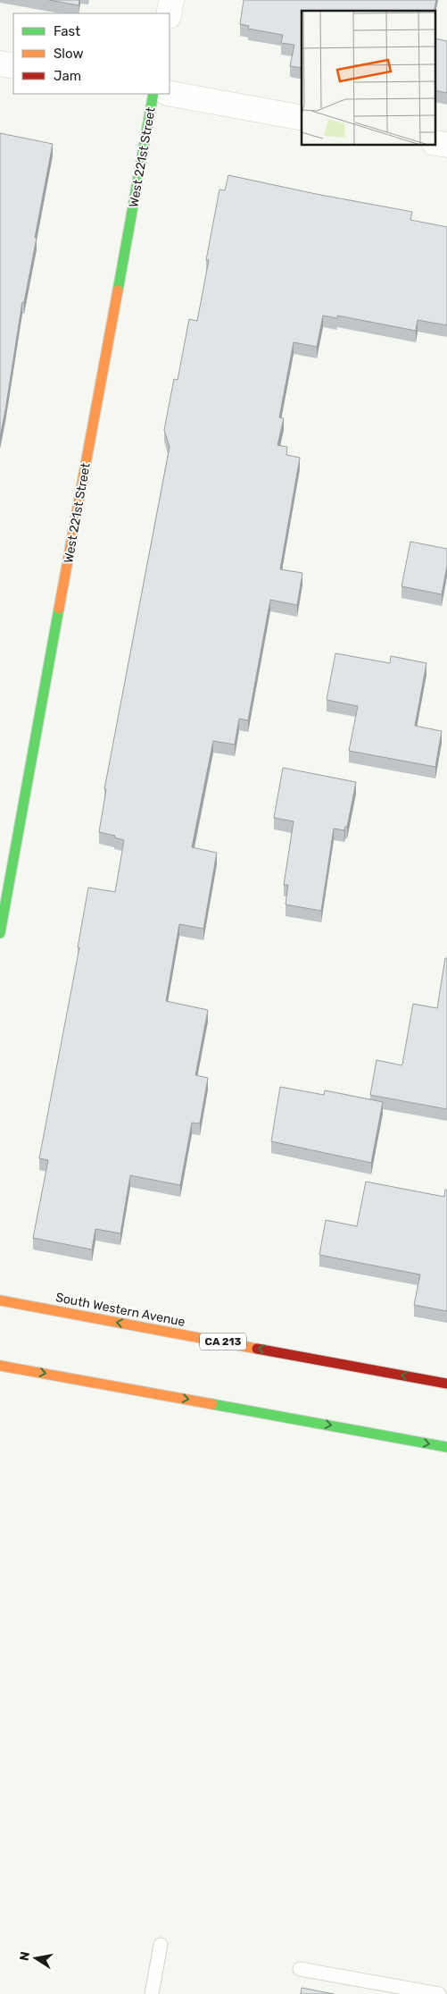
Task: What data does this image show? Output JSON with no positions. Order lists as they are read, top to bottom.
{
  "streets": {
    "main road": ["West 221st Street", "South Western Avenue", "CA 213"]
  },
  "legend": ["Fast", "Slow", "Jam"],
  "north": "left"
}
